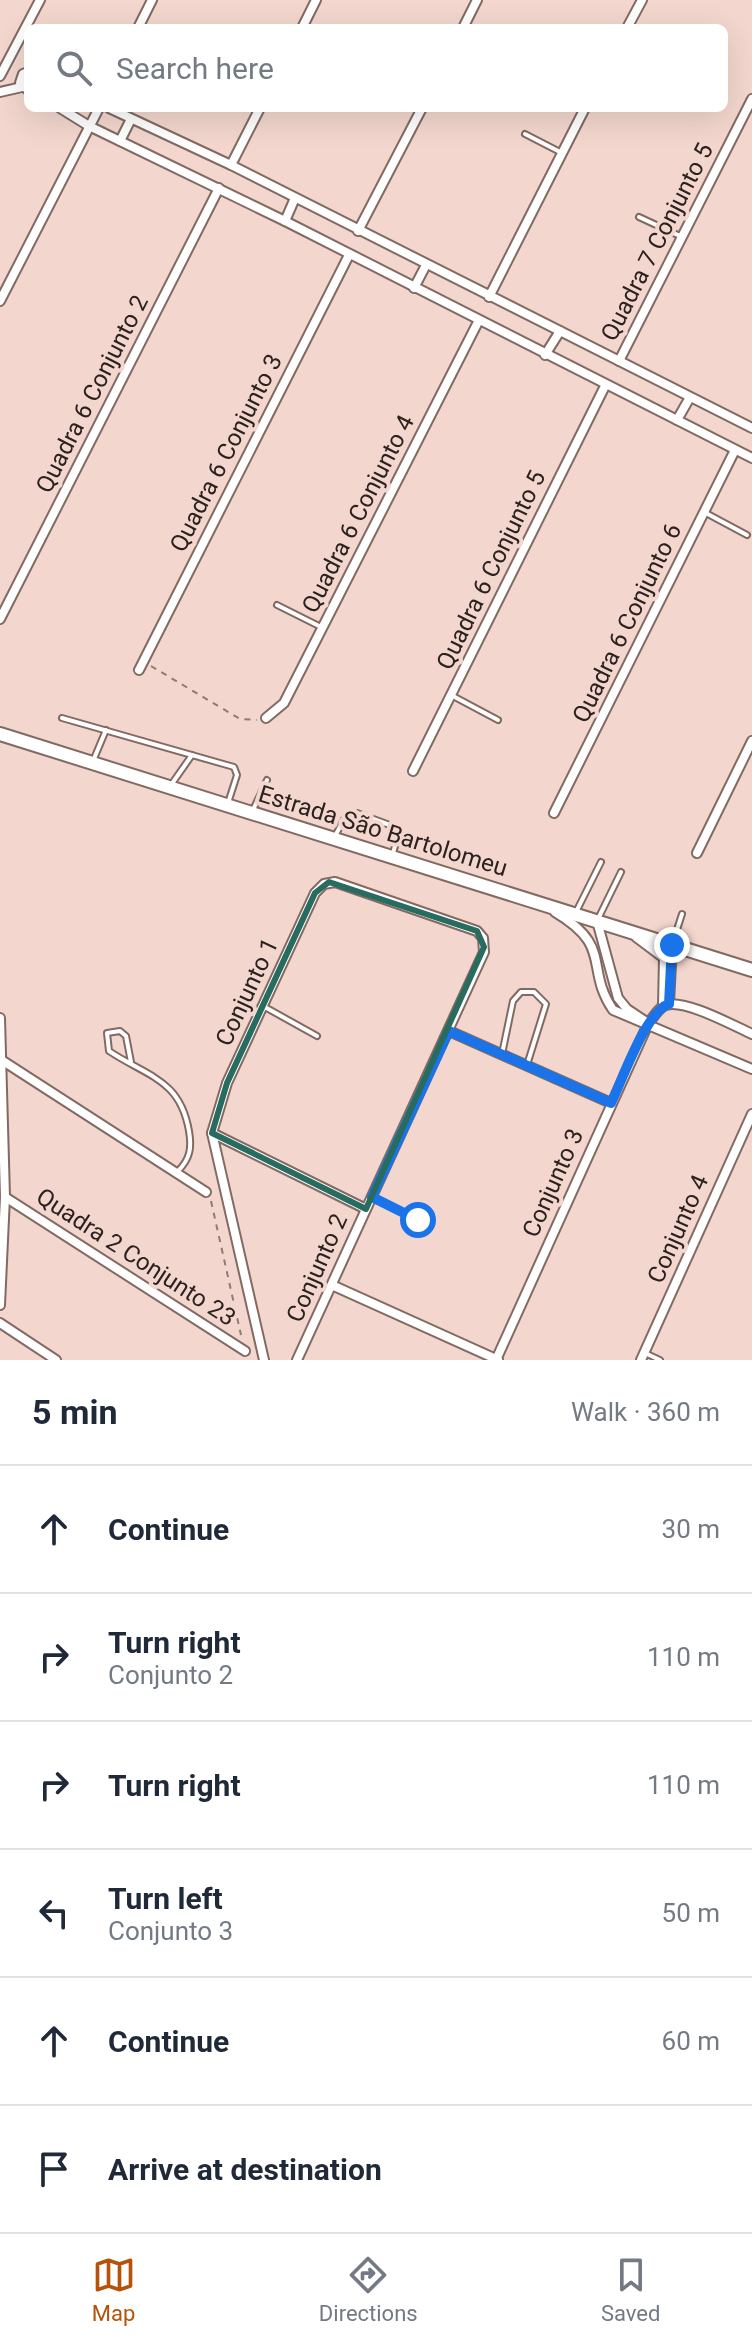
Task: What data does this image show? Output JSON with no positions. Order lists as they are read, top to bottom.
{
  "streets": {
    "street": [
      "Quadra 7 Conjunto 5",
      "Quadra 6 Conjunto 2",
      "Quadra 6 Conjunto 3",
      "Quadra 6 Conjunto 4",
      "Quadra 6 Conjunto 5",
      "Quadra 6 Conjunto 6",
      "Estrada São Bartolomeu",
      "Conjunto 1",
      "Conjunto 3",
      "Conjunto 4",
      "Quadra 2 Conjunto 23",
      "Conjunto 2"
    ]
  },
  "crossings": [
    ["Conjunto 1", "Conjunto 2"]
  ],
  "page": {
    "search": "Search here",
    "heading": ["5 min", "Walk · 360 m"],
    "list": [
      ["Continue", "30 m"],
      ["Turn right", "Conjunto 2", "110 m"],
      ["Turn right", "110 m"],
      ["Turn left", "Conjunto 3", "50 m"],
      ["Continue", "60 m"],
      "Arrive at destination"
    ],
    "nav": ["Map", "Directions", "Saved"]
  }
}
